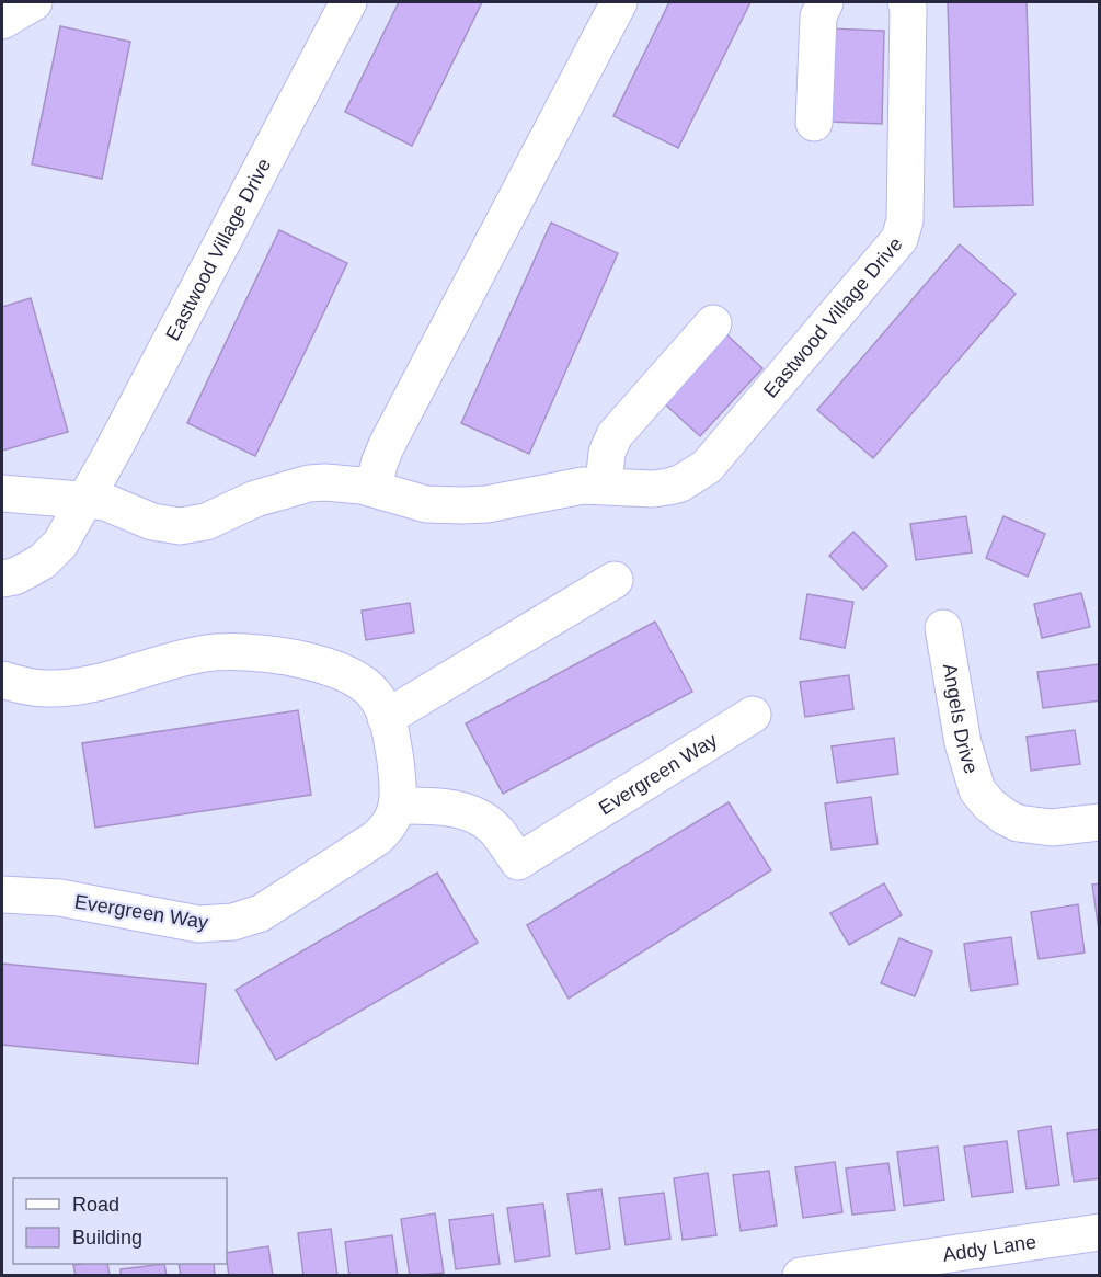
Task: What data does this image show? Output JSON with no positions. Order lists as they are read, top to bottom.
{
  "streets": {
    "street": [
      "Eastwood Village Drive",
      "Angels Drive",
      "Evergreen Way",
      "Addy Lane"
    ]
  },
  "legend": ["Road", "Building"]
}
